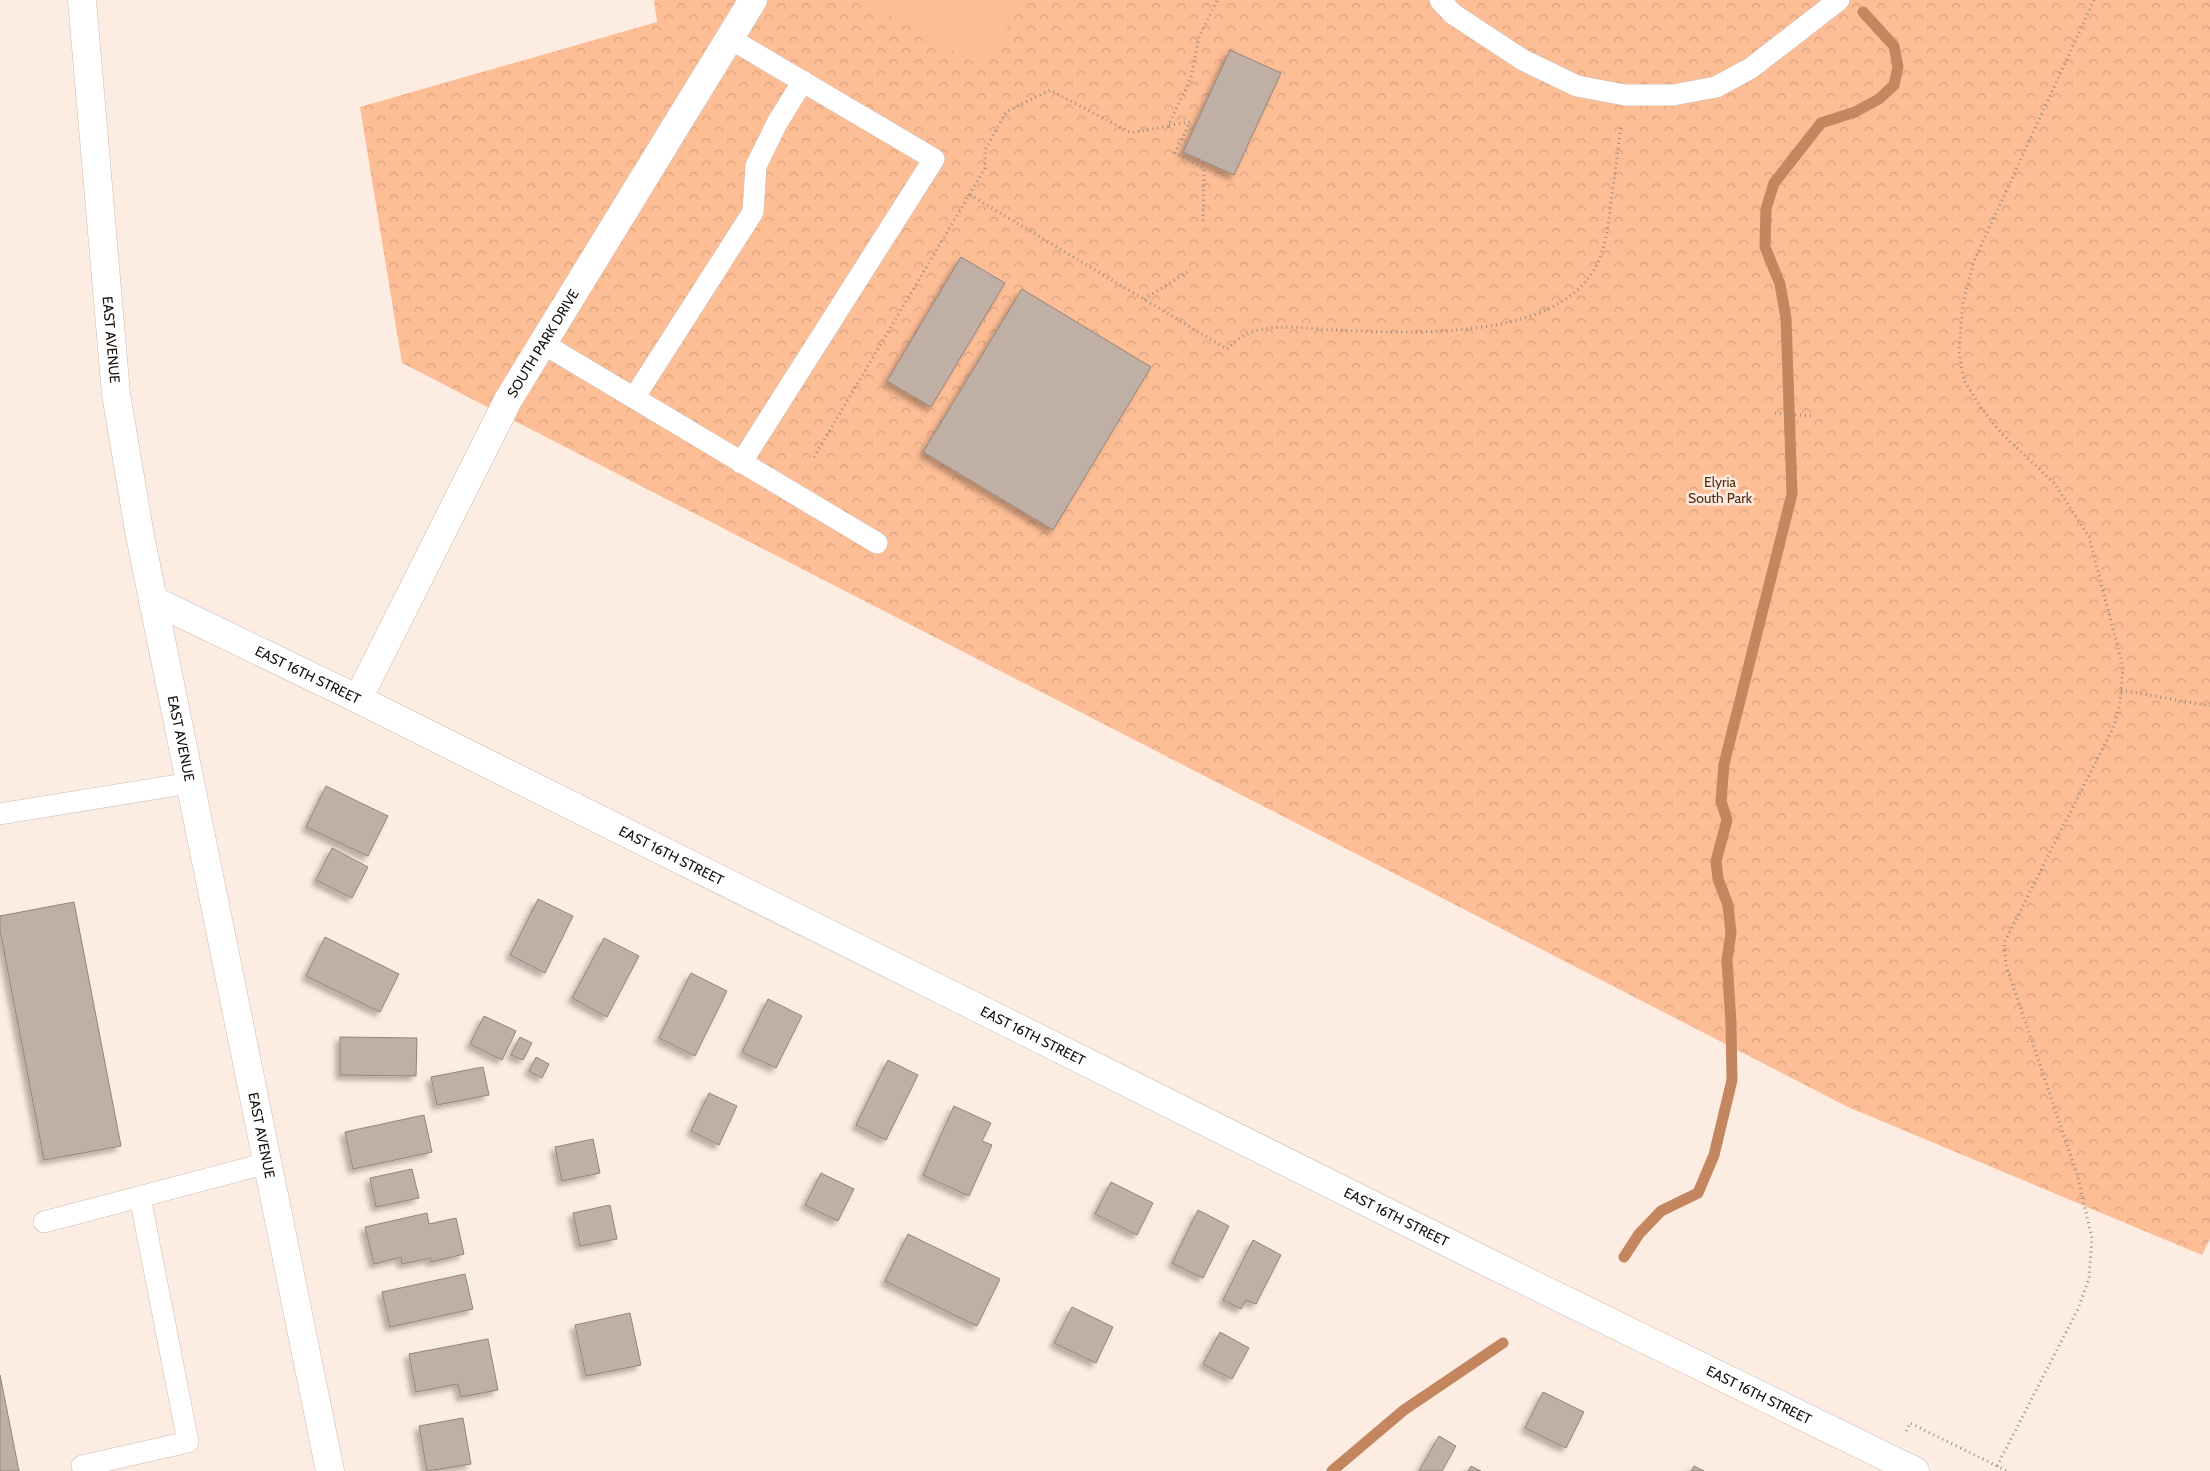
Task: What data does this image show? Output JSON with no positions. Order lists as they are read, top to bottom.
{
  "streets": {
    "street": ["EAST AVENUE", "SOUTH PARK DRIVE", "EAST 16TH STREET"]
  },
  "crossings": [
    ["EAST AVENUE", "EAST 16TH STREET"],
    ["SOUTH PARK DRIVE", "EAST 16TH STREET"]
  ],
  "parks": ["Elyria South Park"]
}
